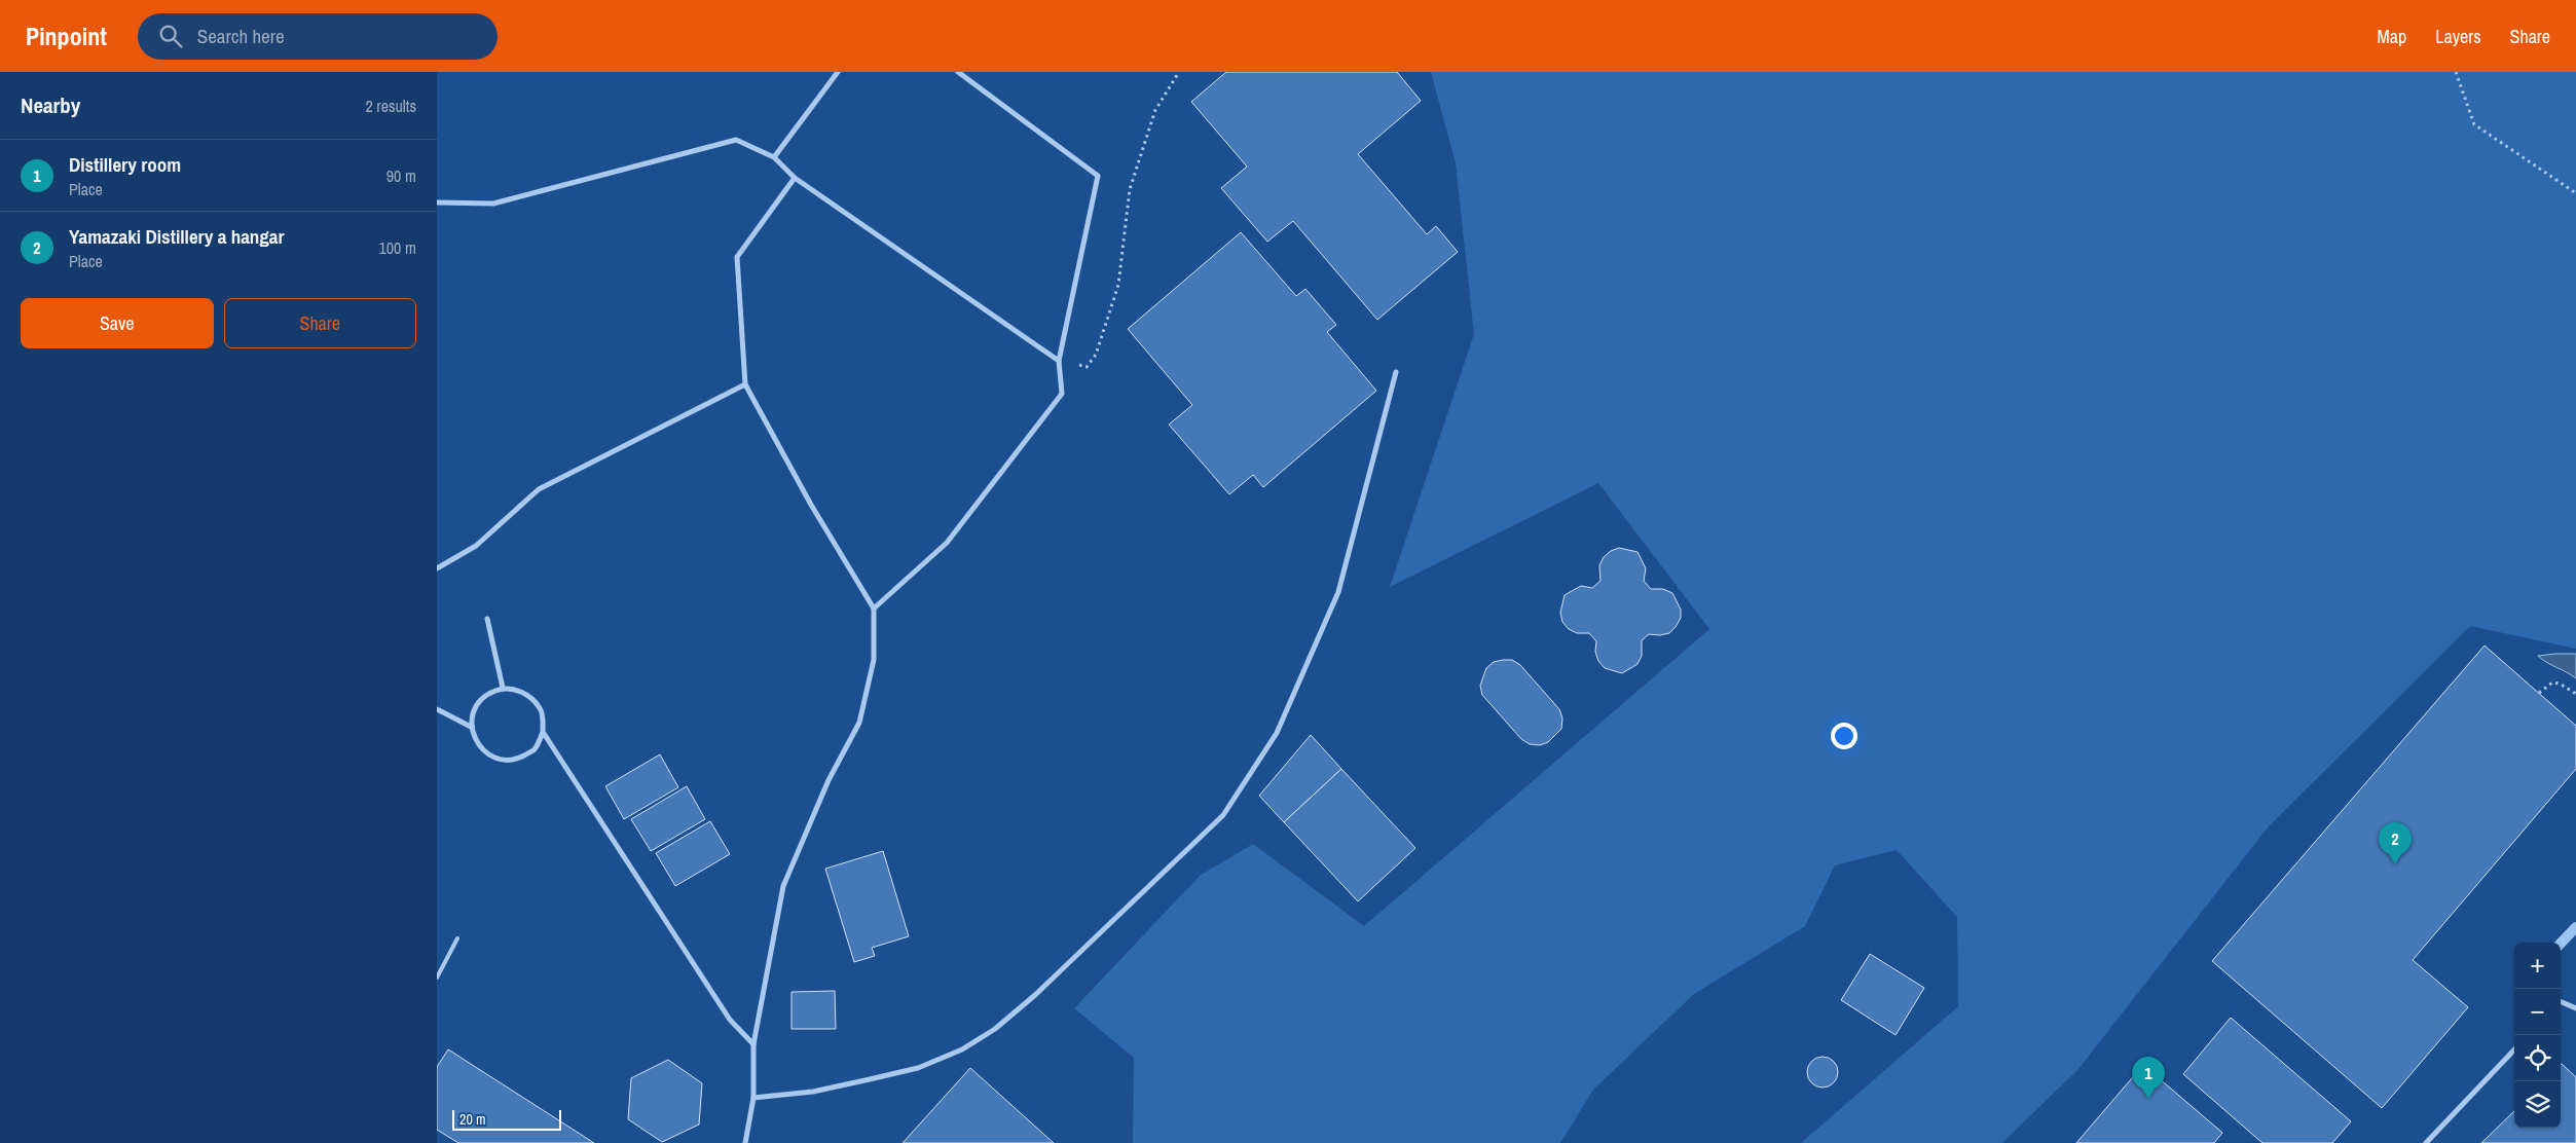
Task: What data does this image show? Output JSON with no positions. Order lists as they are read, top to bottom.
{
  "scale_bar": "20 m",
  "page": {
    "header": "Pinpoint",
    "search": "Search here",
    "nav": ["Map", "Layers", "Share"],
    "heading": ["Nearby", "2 results"],
    "list": [
      {
        "mark": "1",
        "name": "Distillery room",
        "note": "Place",
        "value": "90 m"
      },
      {
        "mark": "2",
        "name": "Yamazaki Distillery a hangar",
        "note": "Place",
        "value": "100 m"
      }
    ],
    "buttons": ["Save", "Share"],
    "pins": ["2", "1"],
    "map_buttons": ["+", "−"],
    "scale": "20 m"
  }
}
